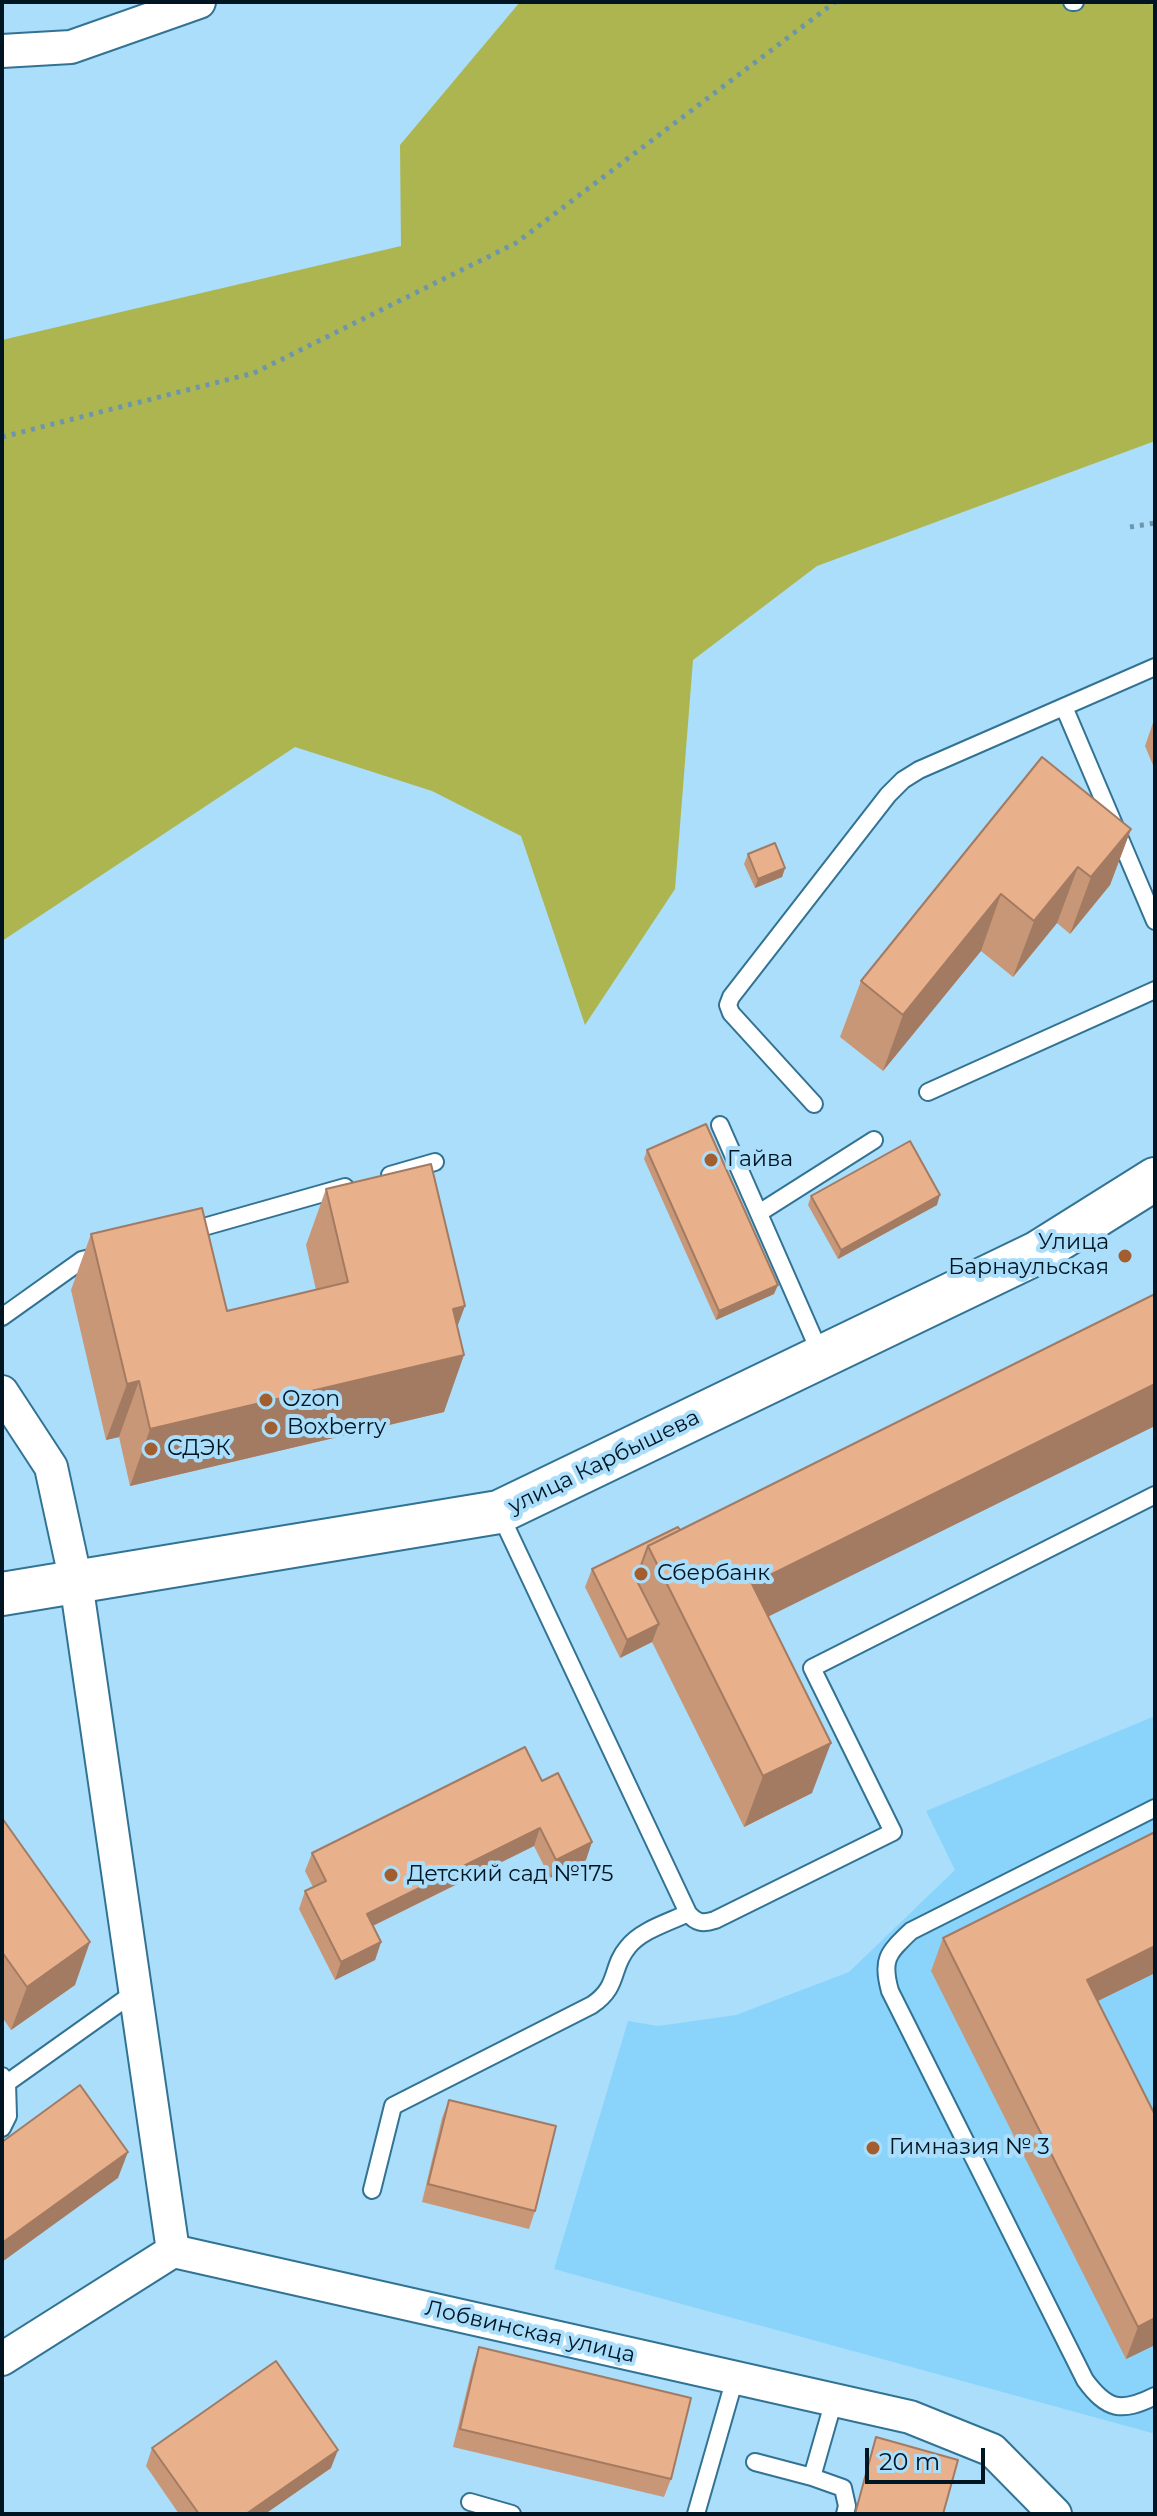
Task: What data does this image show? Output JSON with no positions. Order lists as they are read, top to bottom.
{
  "streets": {
    "street": ["улица Карбышева", "Лобвинская улица"]
  },
  "places": [
    "Гайва",
    "Улица Барнаульская",
    "Ozon",
    "Boxberry",
    "СДЭК",
    "Сбербанк",
    "Детский сад №175",
    "Гимназия № 3"
  ],
  "scale_bar": "20 m"
}
